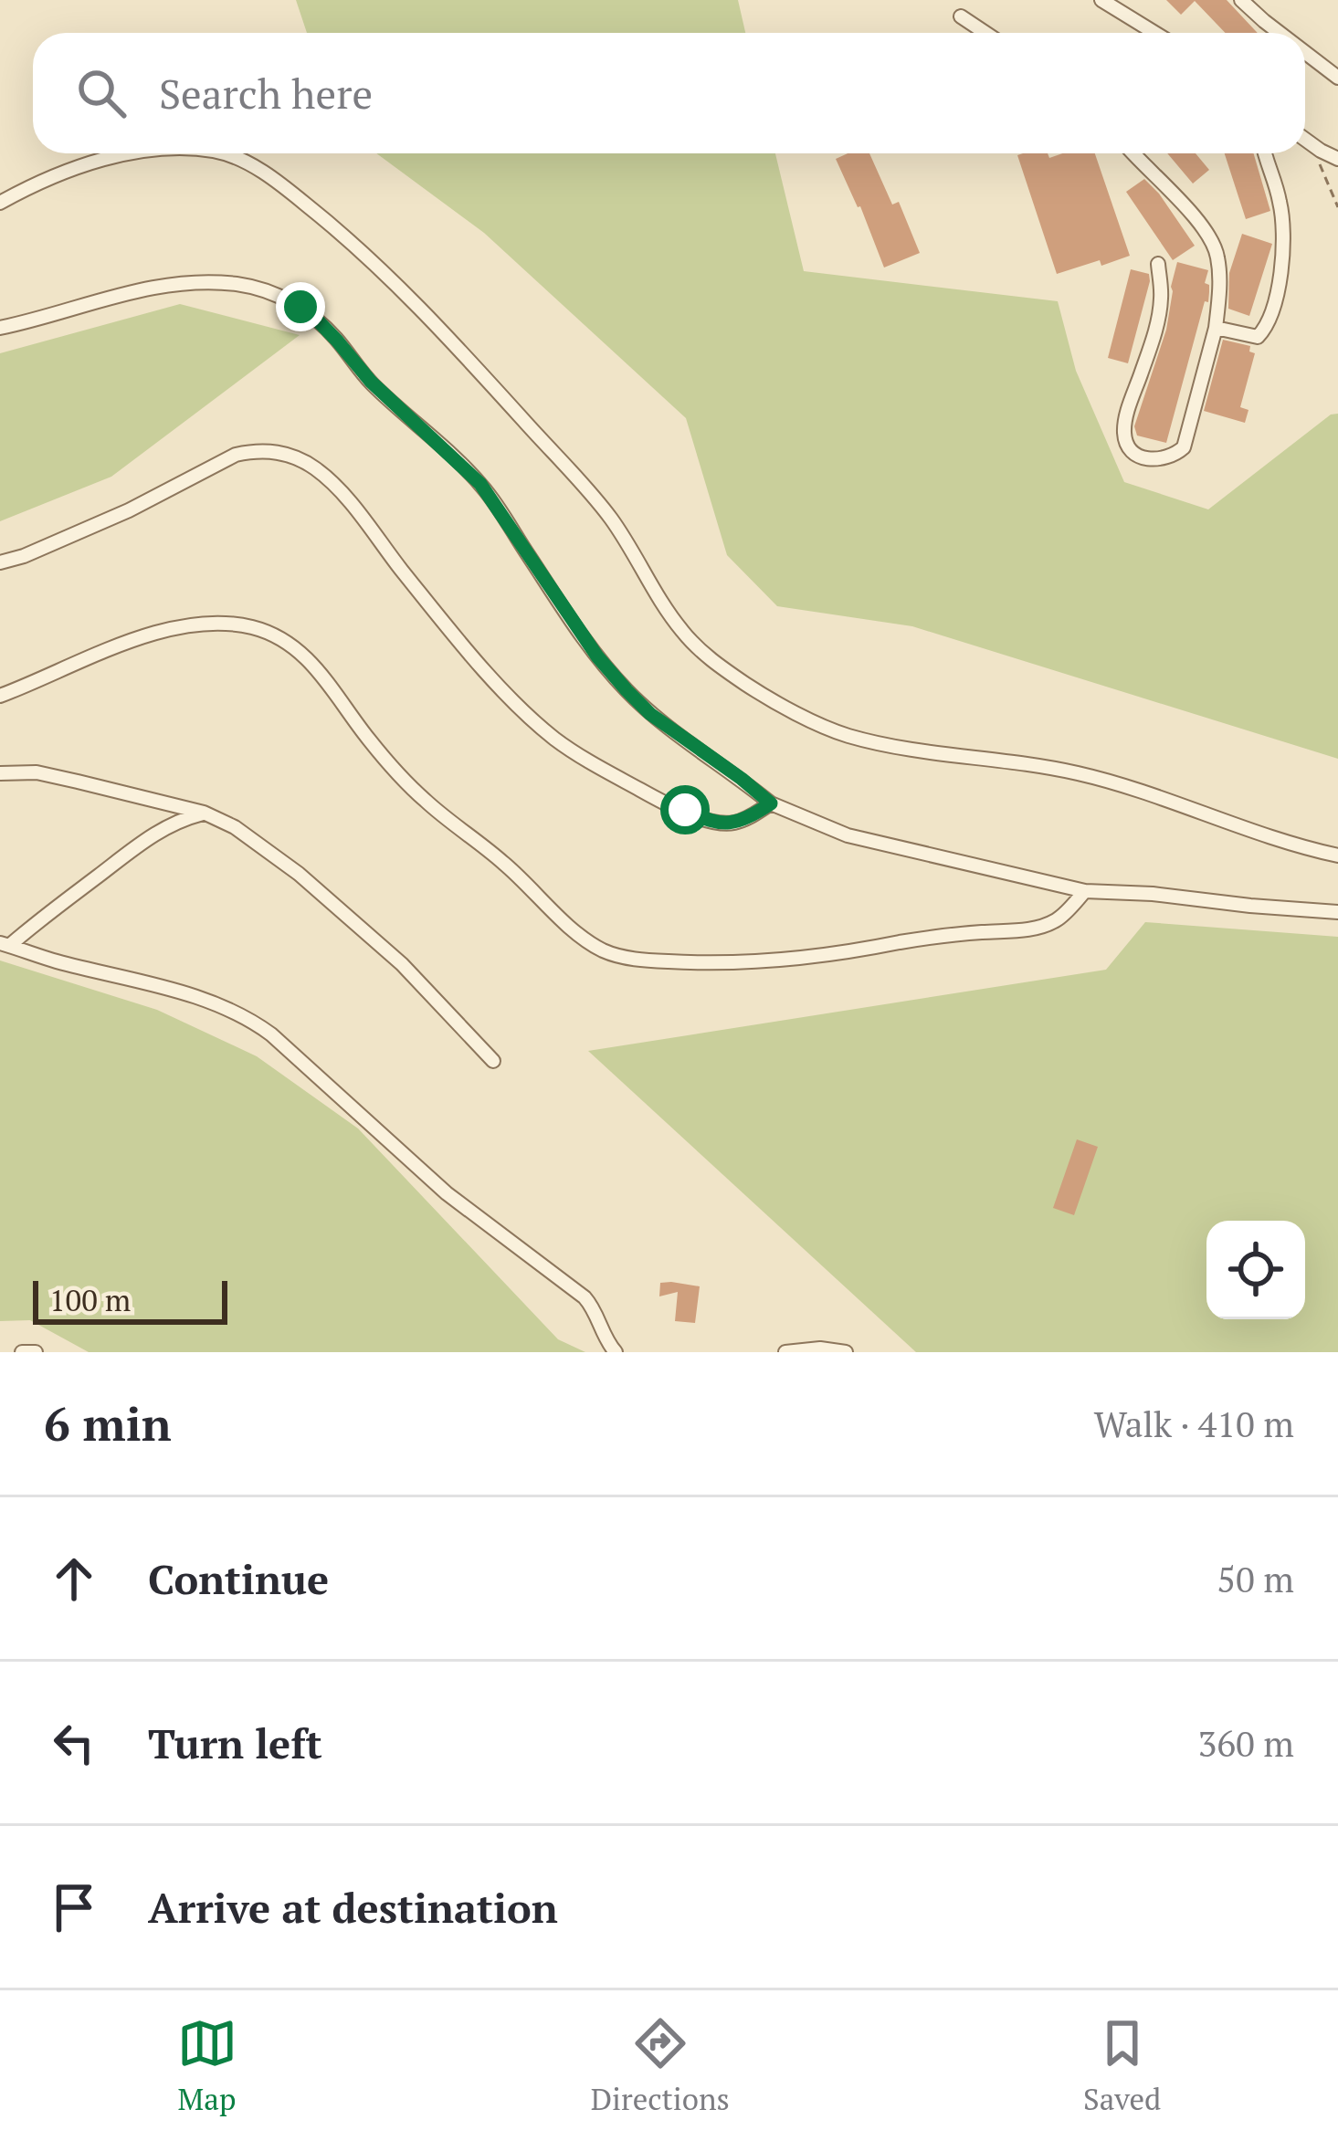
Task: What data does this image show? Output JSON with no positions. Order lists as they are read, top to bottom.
{
  "scale_bar": "100 m",
  "page": {
    "search": "Search here",
    "scale": "100 m",
    "heading": ["6 min", "Walk · 410 m"],
    "list": [
      ["Continue", "50 m"],
      ["Turn left", "360 m"],
      "Arrive at destination"
    ],
    "nav": ["Map", "Directions", "Saved"]
  }
}
